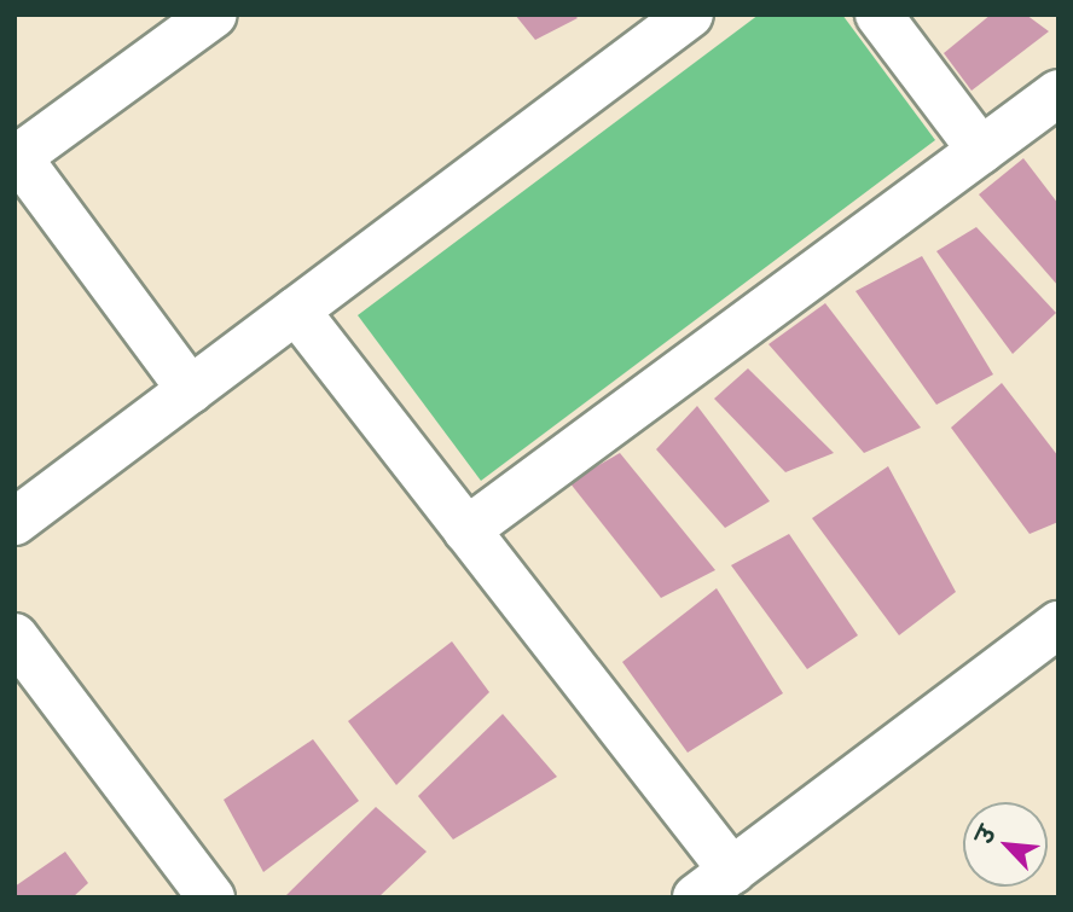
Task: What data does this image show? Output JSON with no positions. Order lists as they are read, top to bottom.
{
  "north": "top left"
}
